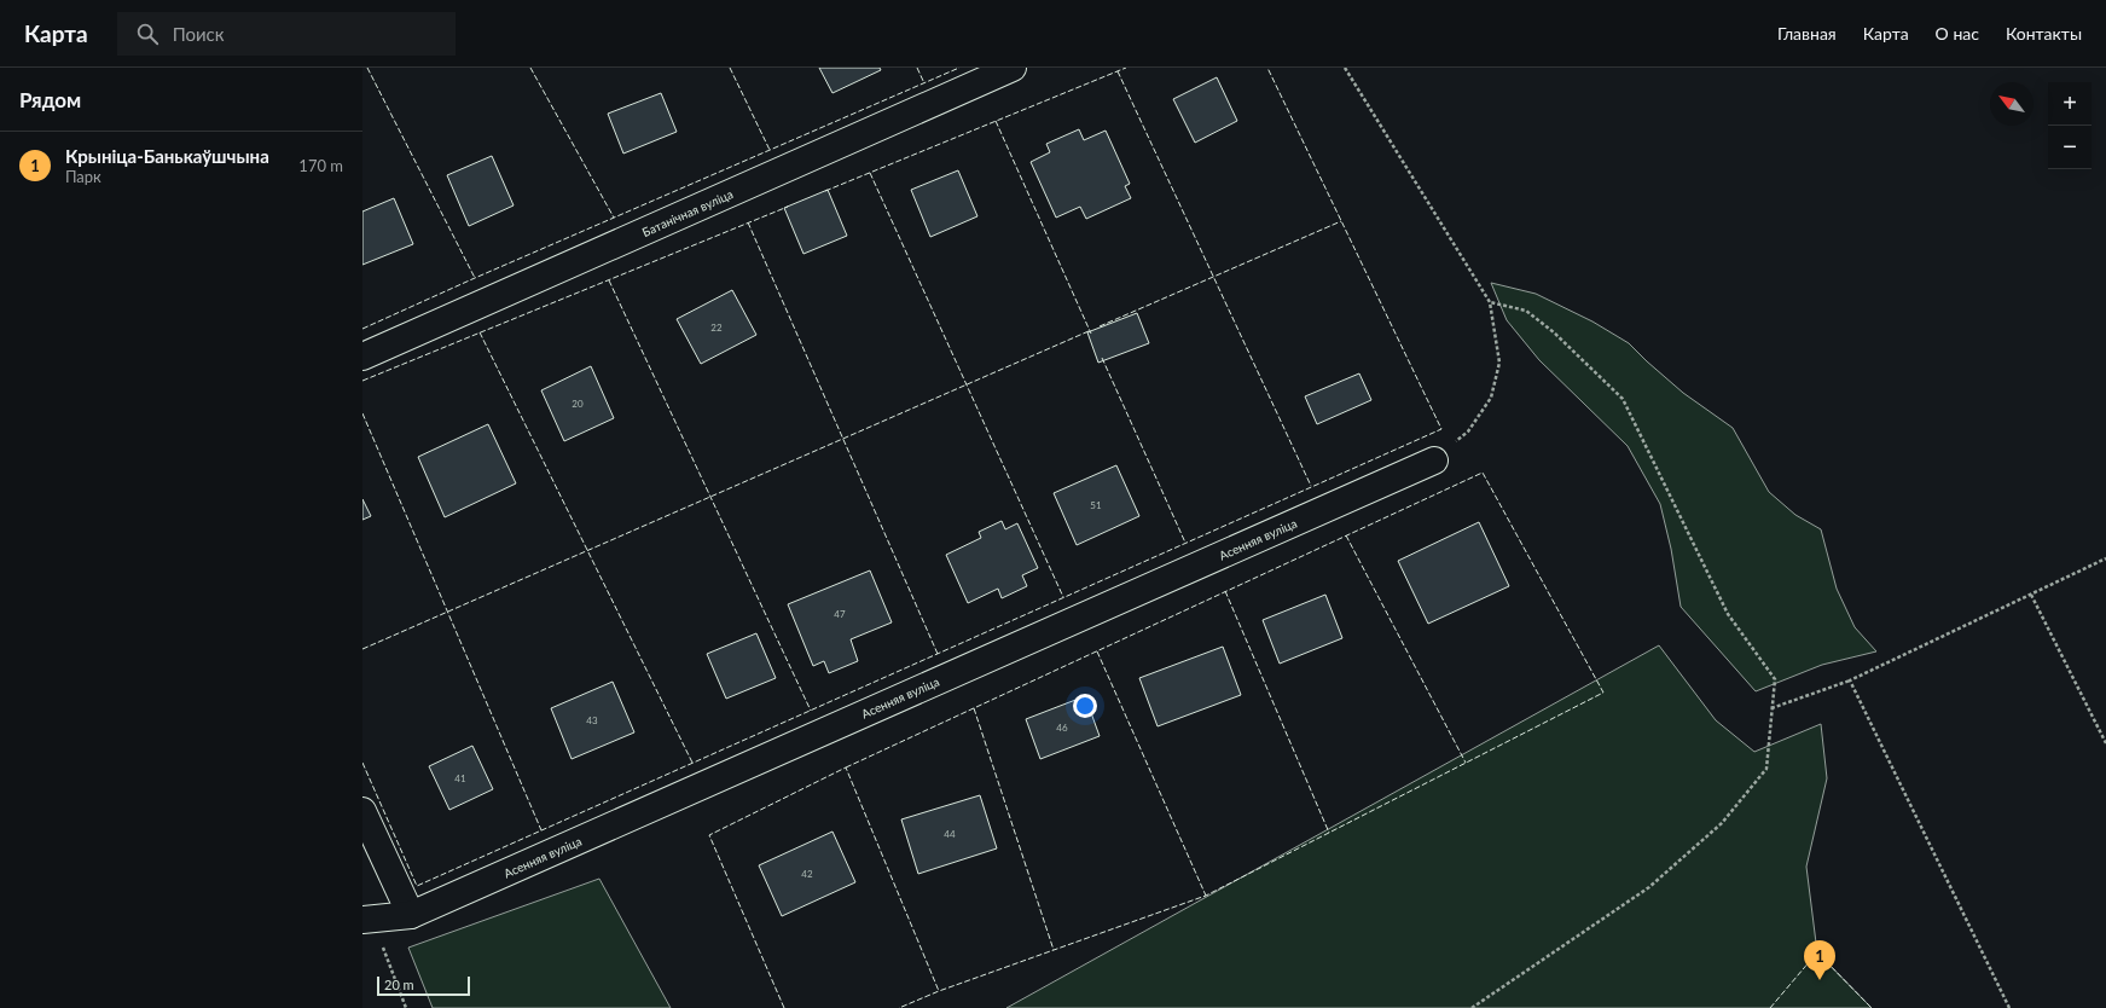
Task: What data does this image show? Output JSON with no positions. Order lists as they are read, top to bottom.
{
  "streets": {
    "street": ["Батанічная вуліца", "Асенняя вуліца"]
  },
  "house_numbers": [
    "22",
    "20",
    "51",
    "47",
    "43",
    "46",
    "41",
    "44",
    "42"
  ],
  "scale_bar": "20 m",
  "north": "top left",
  "page": {
    "header": "Карта",
    "search": "Поиск",
    "nav": [
      "Главная",
      "Карта",
      "О нас",
      "Контакты"
    ],
    "heading": "Рядом",
    "map_buttons": ["+", "−"],
    "list": [
      {
        "mark": "1",
        "name": "Крыніца-Банькаўшчына",
        "note": "Парк",
        "value": "170 m"
      }
    ],
    "pins": "1",
    "scale": "20 m"
  }
}
